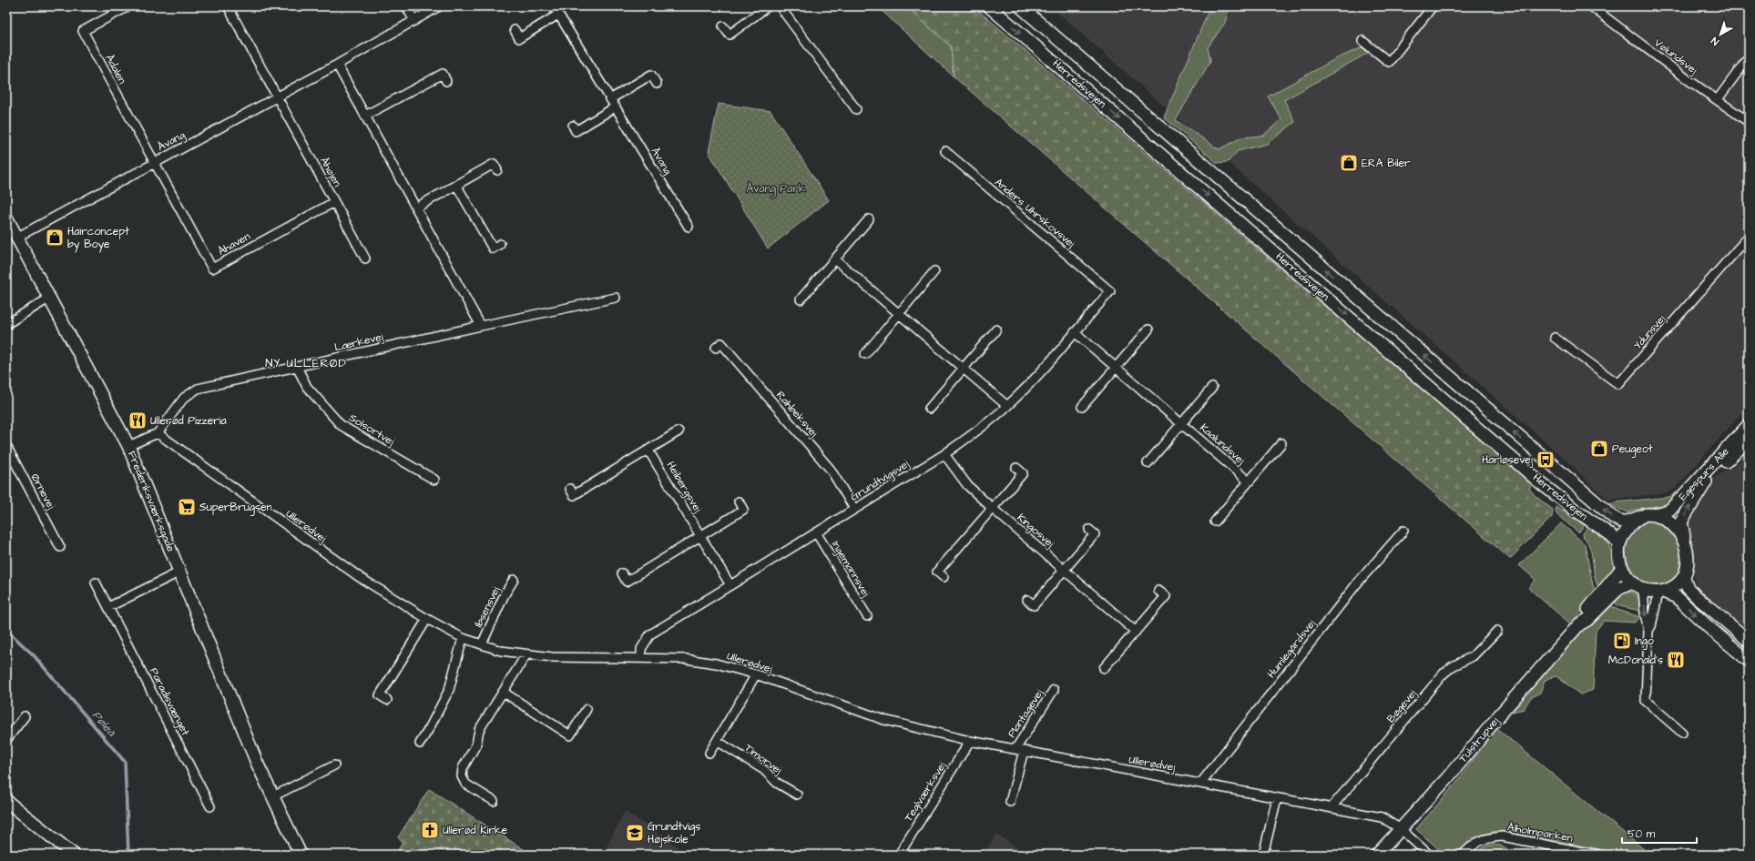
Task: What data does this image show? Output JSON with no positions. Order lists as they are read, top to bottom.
{
  "streets": {
    "street": [
      "Vølundsvej",
      "Ådalen",
      "Herredsvejen",
      "Åvang",
      "Åhøjen",
      "Anders Uhrskovsvej",
      "Åhaven",
      "Ydunsvej",
      "Lærkevej",
      "Rahbeksvej",
      "Solsortvej",
      "Kaalundsvej",
      "Egespurs Alle",
      "Grundtvigsvej",
      "Heibergsvej",
      "Ørnevej",
      "Frederiksværksgade",
      "Ullerødvej",
      "Kingosvej",
      "Ingemannsvej",
      "Ibsensvej",
      "Humlegårdsvej",
      "Paradisvænget",
      "Bøgevej",
      "Plantagevej",
      "Tulstrupvej",
      "Timorvej",
      "Teglværksvej",
      "Ålholmparken"
    ]
  },
  "crossings": [
    ["Ådalen", "Åvang"],
    ["Ådalen", "Åhaven"],
    ["Herredsvejen", "Egespurs Alle"],
    ["Herredsvejen", "Tulstrupvej"],
    ["Åvang", "Åhøjen"],
    ["Åvang", "Åhaven"],
    ["Åvang", "Frederiksværksgade"],
    ["Åhøjen", "Åhaven"],
    ["Anders Uhrskovsvej", "Grundtvigsvej"],
    ["Lærkevej", "Solsortvej"],
    ["Lærkevej", "Frederiksværksgade"],
    ["Lærkevej", "Ullerødvej"],
    ["Rahbeksvej", "Grundtvigsvej"],
    ["Kaalundsvej", "Grundtvigsvej"],
    ["Egespurs Alle", "Tulstrupvej"],
    ["Grundtvigsvej", "Heibergsvej"],
    ["Grundtvigsvej", "Ullerødvej"],
    ["Grundtvigsvej", "Kingosvej"],
    ["Grundtvigsvej", "Ingemannsvej"],
    ["Ullerødvej", "Ibsensvej"],
    ["Ullerødvej", "Humlegårdsvej"],
    ["Ullerødvej", "Bøgevej"],
    ["Ullerødvej", "Plantagevej"],
    ["Ullerødvej", "Tulstrupvej"],
    ["Ullerødvej", "Teglværksvej"]
  ],
  "districts": ["NY ULLERØD"],
  "water": ["Pøleå"],
  "parks": ["Åvang Park"],
  "places": {
    "shop": ["ERA Biler", "Hairconcept by Boye", "Peugeot"],
    "restaurant": ["Ullerød Pizzeria", "McDonald's"],
    "bus stop": ["Harløsevej"],
    "supermarket": ["SuperBrugsen"],
    "fuel station": ["Ingo"],
    "church": ["Ullerød Kirke"],
    "school or university": ["Grundtvigs Højskole"]
  },
  "scale_bar": "50 m",
  "north": "bottom left"
}
